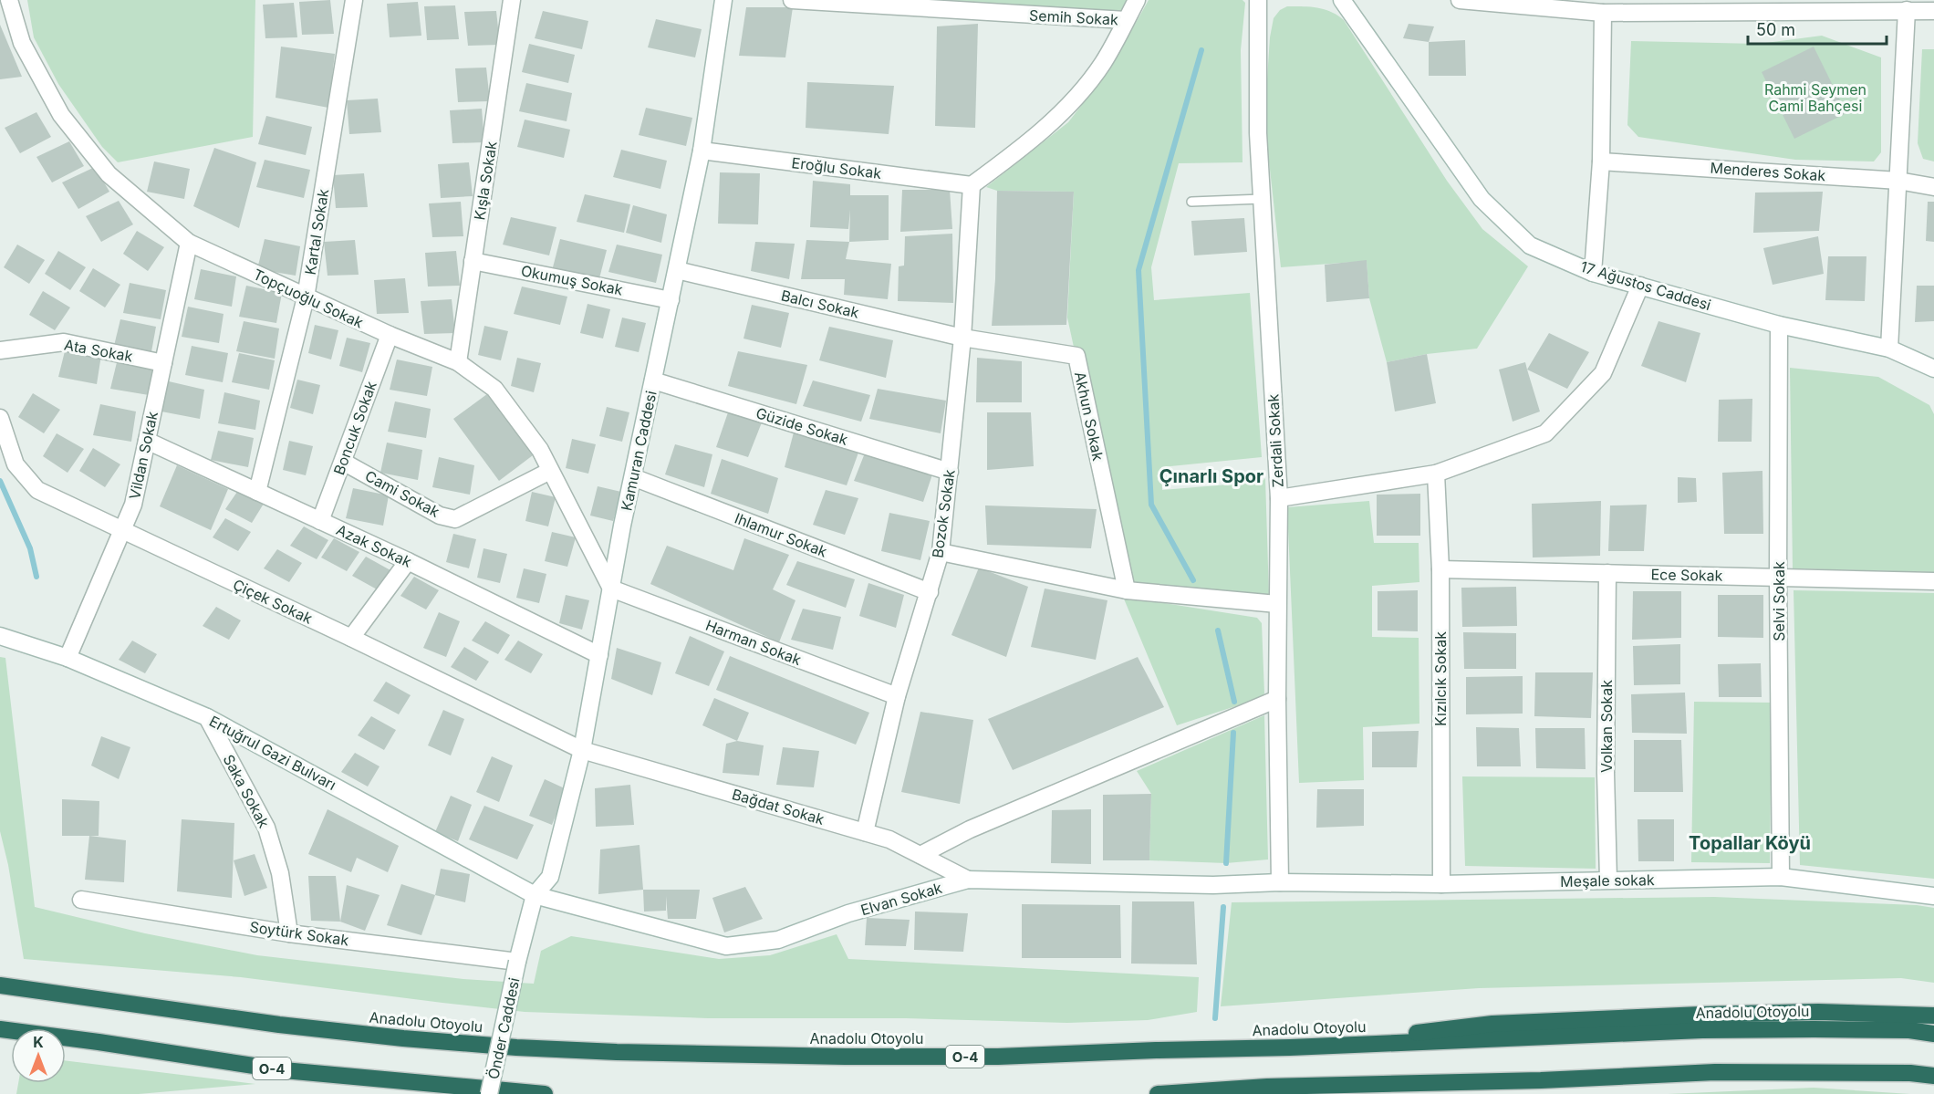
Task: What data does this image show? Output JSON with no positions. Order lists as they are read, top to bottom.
{
  "streets": {
    "highway": ["Anadolu Otoyolu", "O-4"],
    "street": [
      "Semih Sokak",
      "Eroğlu Sokak",
      "Menderes Sokak",
      "Kışla Sokak",
      "Kartal Sokak",
      "Okumuş Sokak",
      "17 Ağustos Caddesi",
      "Topçuoğlu Sokak",
      "Balcı Sokak",
      "Ata Sokak",
      "Akhun Sokak",
      "Güzide Sokak",
      "Boncuk Sokak",
      "Zerdali Sokak",
      "Kamuran Caddesi",
      "Vildan Sokak",
      "Cami Sokak",
      "Bozok Sokak",
      "Ihlamur Sokak",
      "Azak Sokak",
      "Ece Sokak",
      "Çiçek Sokak",
      "Selvi Sokak",
      "Harman Sokak",
      "Kızılcık Sokak",
      "Volkan Sokak",
      "Ertuğrul Gazi Bulvarı",
      "Saka Sokak",
      "Bağdat Sokak",
      "Meşale sokak",
      "Elvan Sokak",
      "Soytürk Sokak",
      "Önder Caddesi"
    ]
  },
  "crossings": [
    ["Eroğlu Sokak", "Kamuran Caddesi"],
    ["Eroğlu Sokak", "Bozok Sokak"],
    ["Kışla Sokak", "Okumuş Sokak"],
    ["Kışla Sokak", "Topçuoğlu Sokak"],
    ["Kartal Sokak", "Topçuoğlu Sokak"],
    ["Kartal Sokak", "Azak Sokak"],
    ["Okumuş Sokak", "Kamuran Caddesi"],
    ["17 Ağustos Caddesi", "Selvi Sokak"],
    ["Topçuoğlu Sokak", "Boncuk Sokak"],
    ["Topçuoğlu Sokak", "Kamuran Caddesi"],
    ["Topçuoğlu Sokak", "Vildan Sokak"],
    ["Topçuoğlu Sokak", "Cami Sokak"],
    ["Topçuoğlu Sokak", "Harman Sokak"],
    ["Balcı Sokak", "Akhun Sokak"],
    ["Balcı Sokak", "Kamuran Caddesi"],
    ["Balcı Sokak", "Bozok Sokak"],
    ["Ata Sokak", "Vildan Sokak"],
    ["Akhun Sokak", "Bozok Sokak"],
    ["Güzide Sokak", "Kamuran Caddesi"],
    ["Güzide Sokak", "Bozok Sokak"],
    ["Boncuk Sokak", "Cami Sokak"],
    ["Boncuk Sokak", "Azak Sokak"],
    ["Zerdali Sokak", "Meşale sokak"],
    ["Zerdali Sokak", "Elvan Sokak"],
    ["Kamuran Caddesi", "Ihlamur Sokak"],
    ["Kamuran Caddesi", "Azak Sokak"],
    ["Kamuran Caddesi", "Çiçek Sokak"],
    ["Kamuran Caddesi", "Harman Sokak"],
    ["Kamuran Caddesi", "Ertuğrul Gazi Bulvarı"],
    ["Kamuran Caddesi", "Bağdat Sokak"],
    ["Kamuran Caddesi", "Elvan Sokak"],
    ["Kamuran Caddesi", "Önder Caddesi"],
    ["Vildan Sokak", "Azak Sokak"],
    ["Vildan Sokak", "Çiçek Sokak"],
    ["Vildan Sokak", "Ertuğrul Gazi Bulvarı"],
    ["Bozok Sokak", "Ihlamur Sokak"],
    ["Bozok Sokak", "Harman Sokak"],
    ["Bozok Sokak", "Bağdat Sokak"],
    ["Ece Sokak", "Selvi Sokak"],
    ["Ece Sokak", "Kızılcık Sokak"],
    ["Ece Sokak", "Volkan Sokak"],
    ["Çiçek Sokak", "Bağdat Sokak"],
    ["Selvi Sokak", "Meşale sokak"],
    ["Kızılcık Sokak", "Meşale sokak"],
    ["Volkan Sokak", "Meşale sokak"],
    ["Ertuğrul Gazi Bulvarı", "Saka Sokak"],
    ["Ertuğrul Gazi Bulvarı", "Elvan Sokak"],
    ["Ertuğrul Gazi Bulvarı", "Önder Caddesi"],
    ["Saka Sokak", "Soytürk Sokak"],
    ["Bağdat Sokak", "Elvan Sokak"],
    ["Meşale sokak", "Elvan Sokak"],
    ["Elvan Sokak", "Önder Caddesi"],
    ["Soytürk Sokak", "Önder Caddesi"]
  ],
  "districts": ["Çınarlı Spor", "Topallar Köyü"],
  "parks": ["Rahmi Seymen Cami Bahçesi"],
  "scale_bar": "50 m",
  "north": "top"
}
